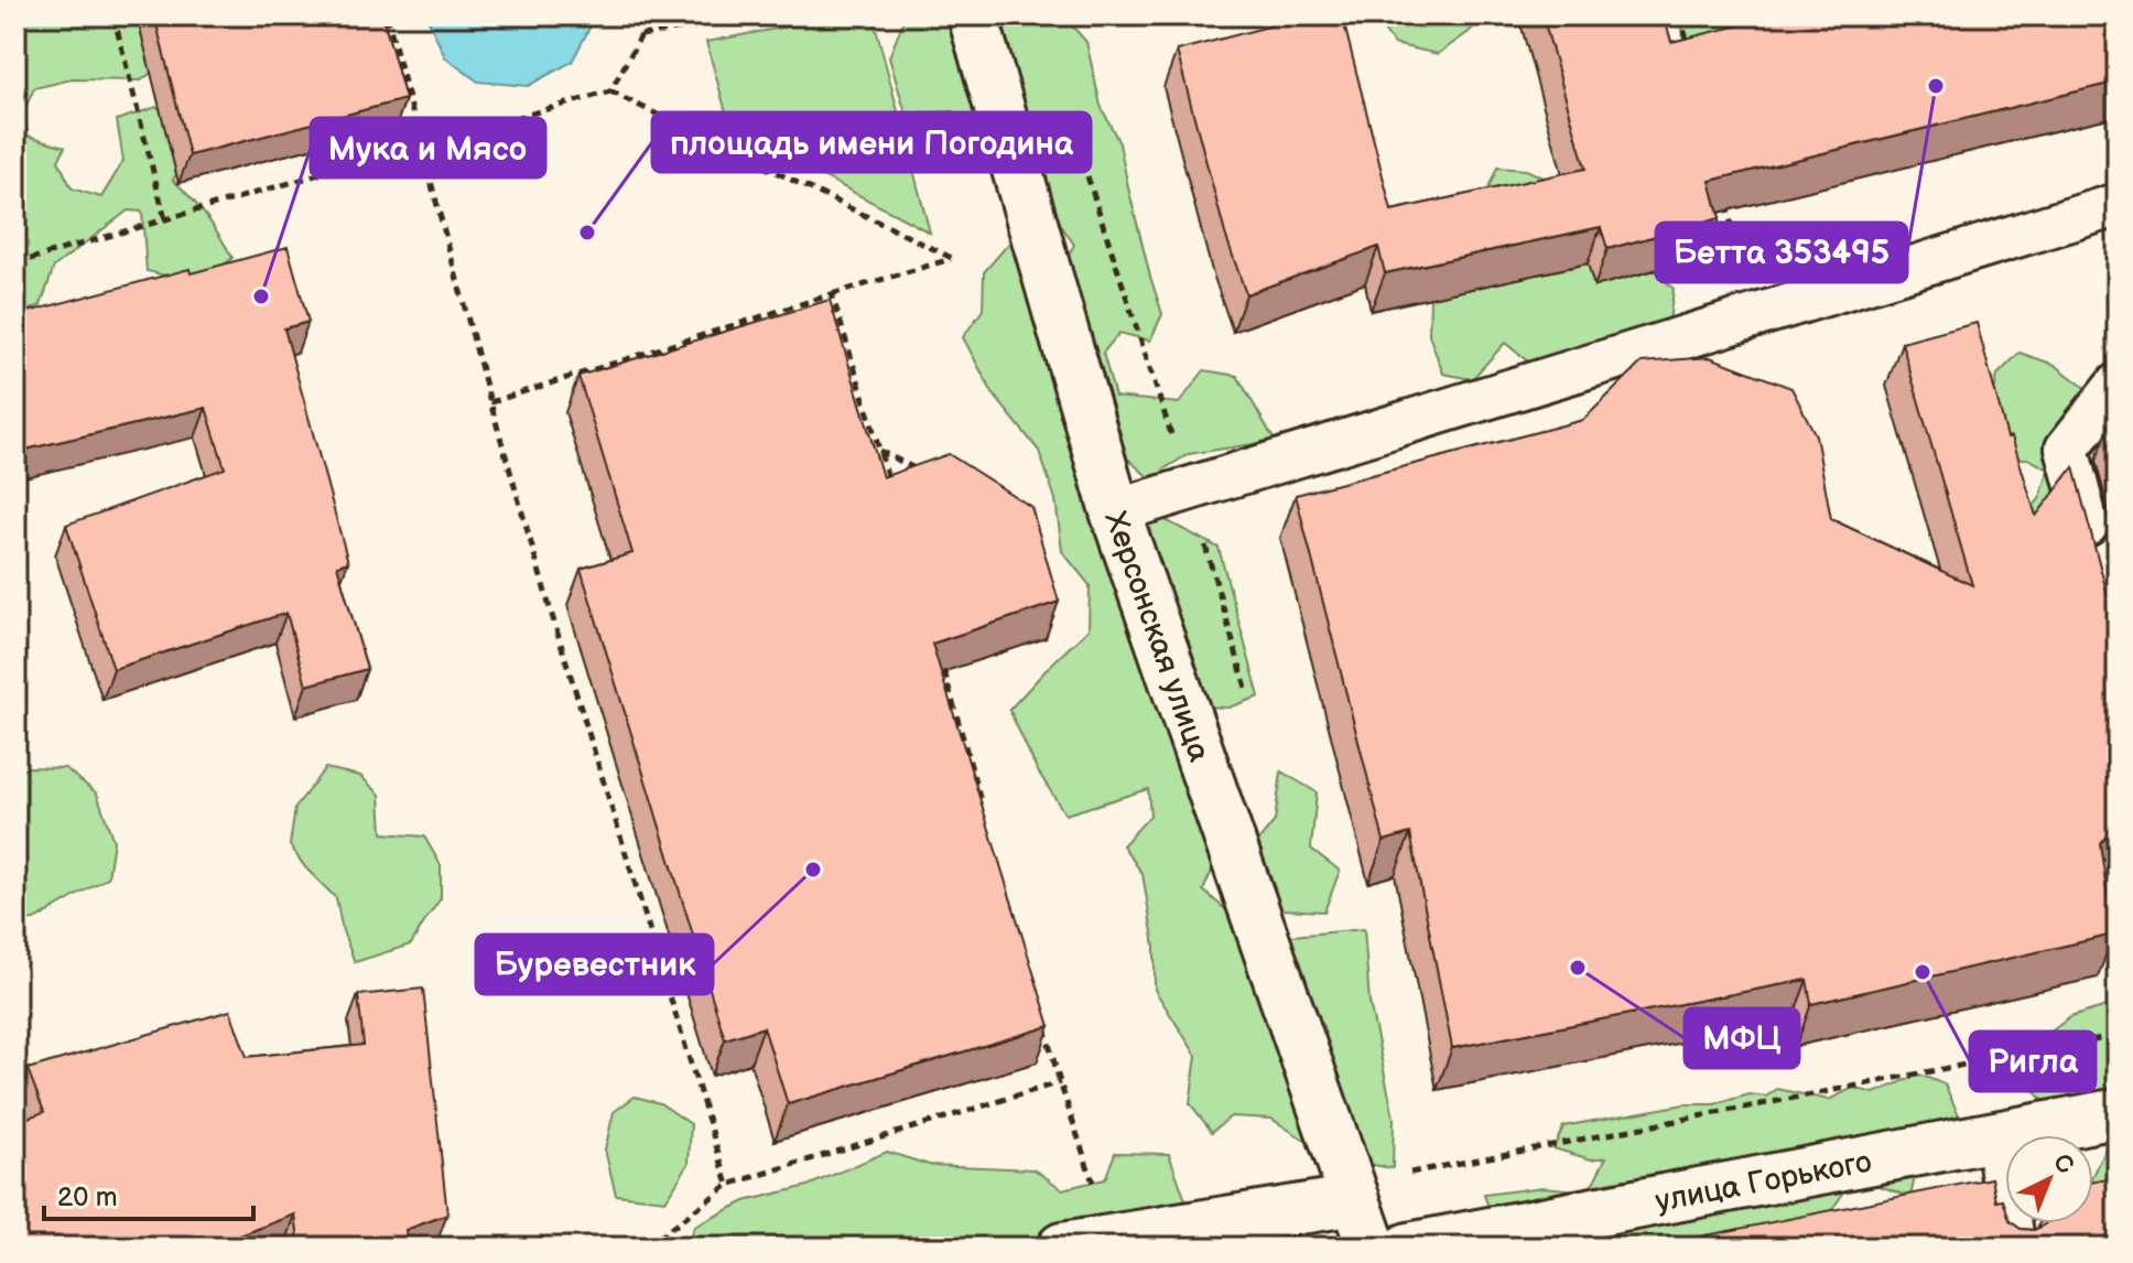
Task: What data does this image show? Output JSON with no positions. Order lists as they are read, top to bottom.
{
  "streets": {
    "street": ["Херсонская улица", "улица Горького"]
  },
  "places": [
    "Бетта 353495",
    "площадь имени Погодина",
    "Мука и Мясо",
    "Буревестник",
    "МФЦ",
    "Ригла"
  ],
  "scale_bar": "20 m",
  "north": "top right"
}
